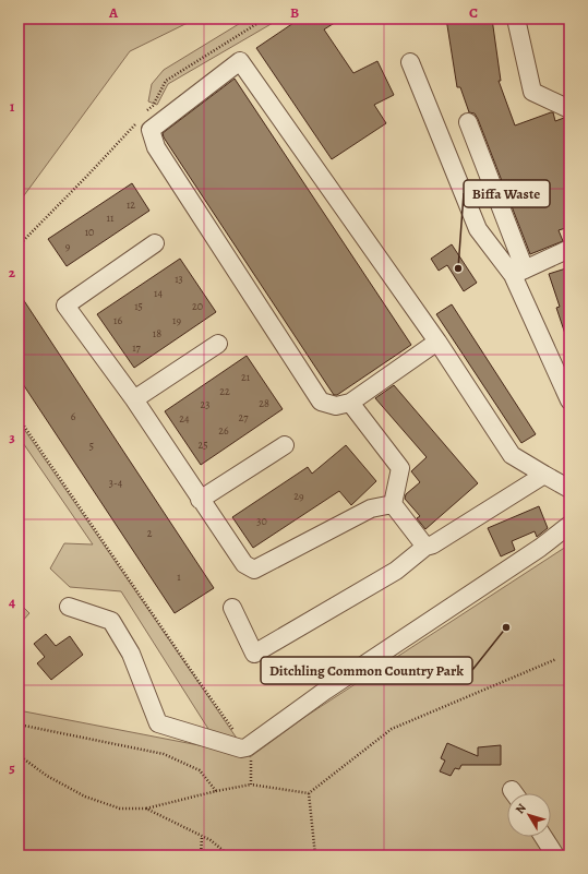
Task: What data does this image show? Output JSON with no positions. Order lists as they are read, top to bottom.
{
  "places": ["Biffa Waste", "Ditchling Common Country Park"],
  "house_numbers": [
    "12",
    "11",
    "10",
    "9",
    "13",
    "14",
    "15",
    "20",
    "16",
    "19",
    "18",
    "17",
    "21",
    "22",
    "28",
    "23",
    "6",
    "27",
    "24",
    "26",
    "25",
    "5",
    "3-4",
    "29",
    "30",
    "2",
    "1"
  ],
  "north": "top left",
  "grid": {
    "columns": ["A", "B", "C"],
    "rows": [
      "1",
      "2",
      "3",
      "4",
      "5"
    ]
  }
}
